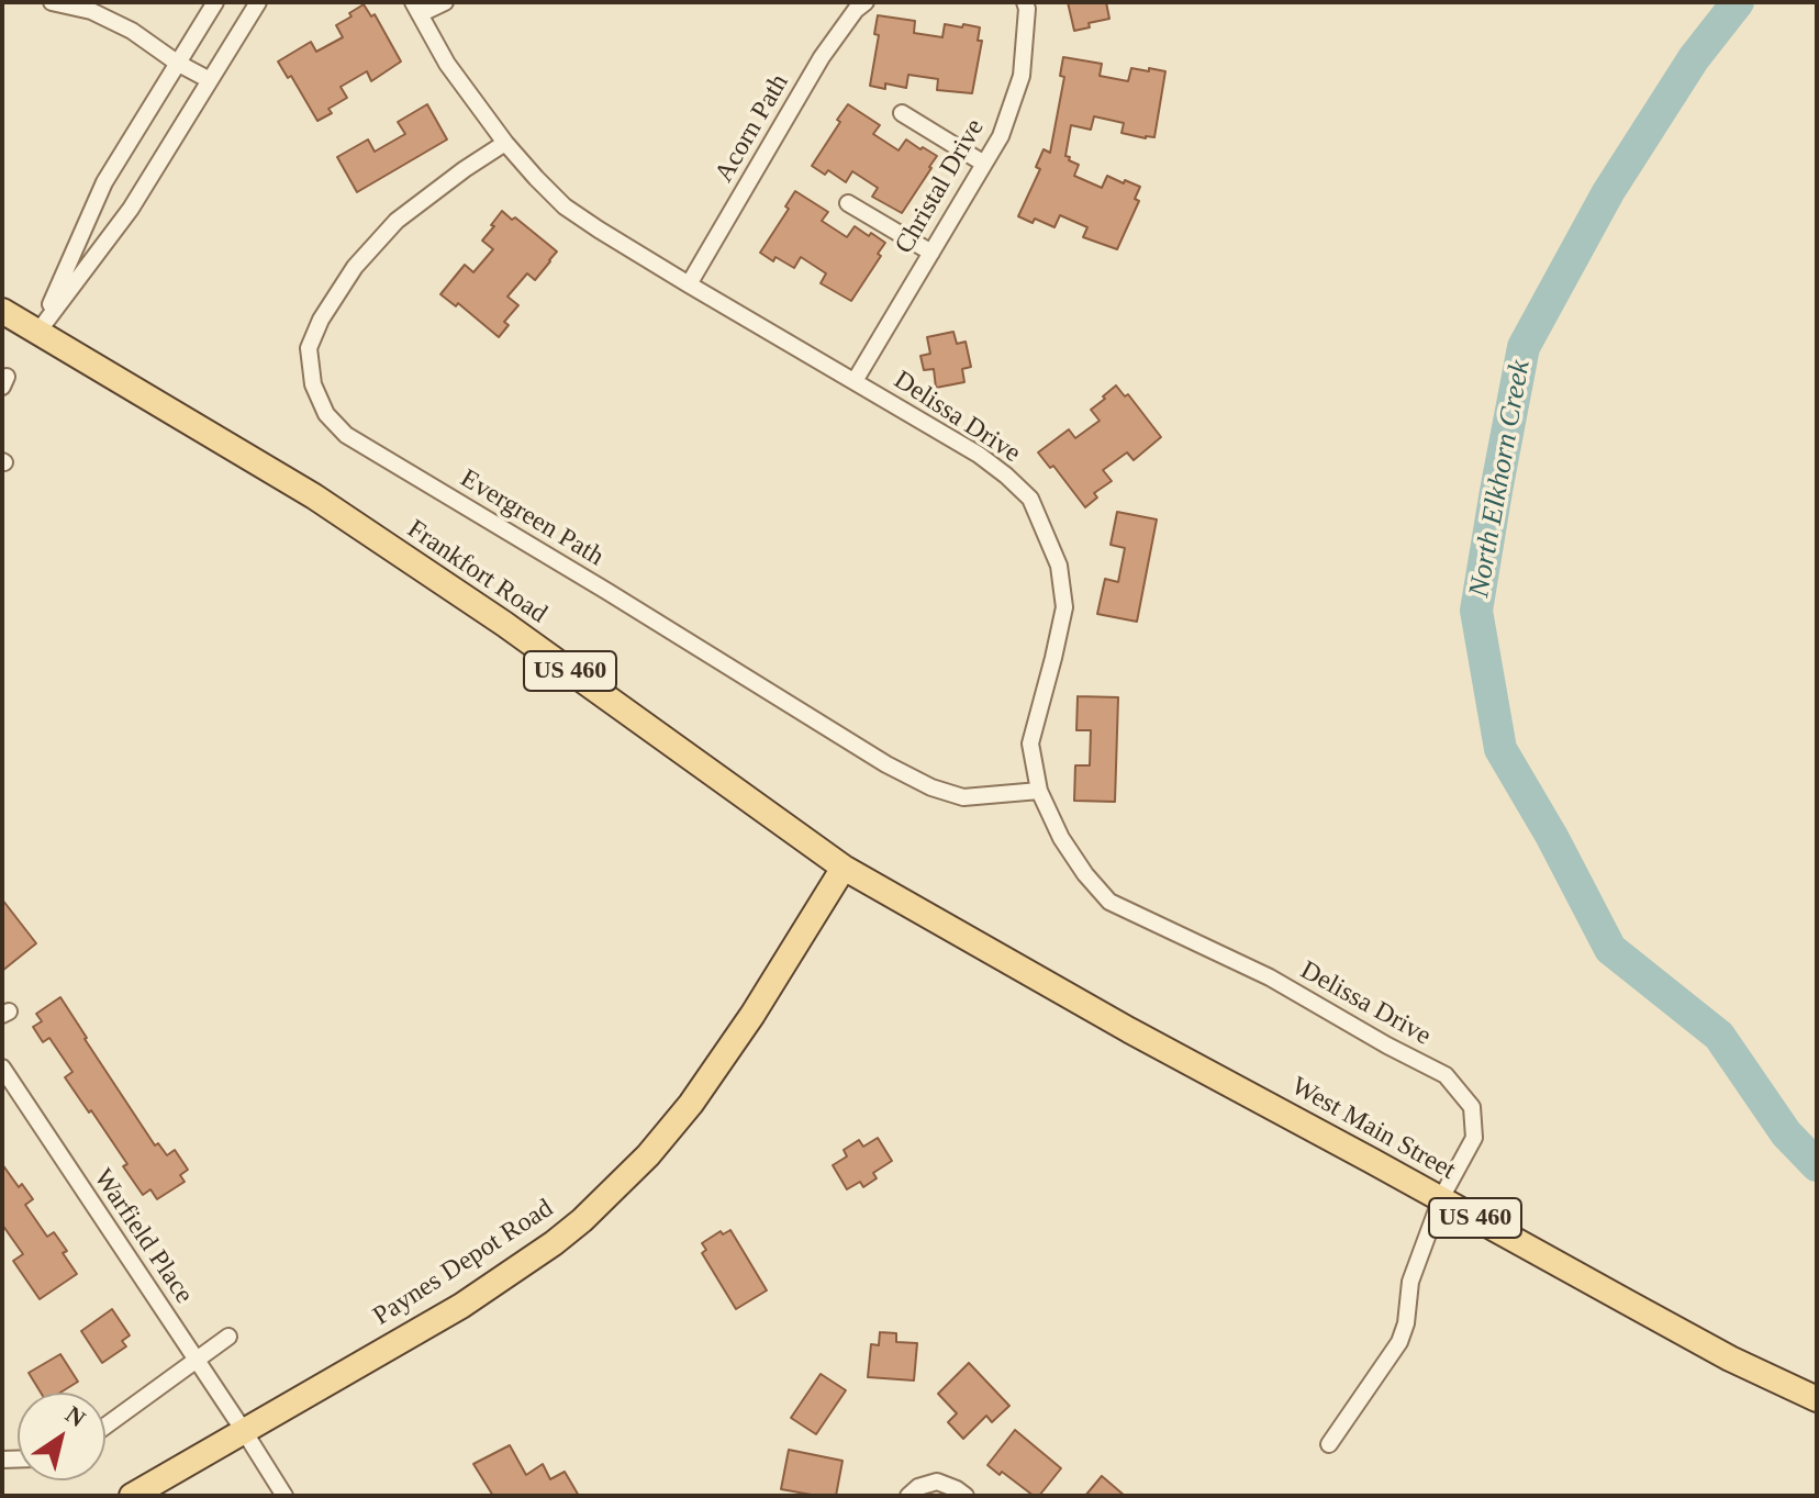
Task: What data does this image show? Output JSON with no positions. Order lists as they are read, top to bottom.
{
  "streets": {
    "main road": [
      "Frankfort Road",
      "US 460",
      "West Main Street",
      "Paynes Depot Road"
    ],
    "street": [
      "Acorn Path",
      "Christal Drive",
      "Delissa Drive",
      "Evergreen Path",
      "Warfield Place"
    ]
  },
  "crossings": [
    ["Acorn Path", "Delissa Drive"],
    ["Christal Drive", "Delissa Drive"],
    ["Delissa Drive", "Evergreen Path"],
    ["Delissa Drive", "West Main Street"],
    ["Frankfort Road", "West Main Street"],
    ["Frankfort Road", "Paynes Depot Road"],
    ["Warfield Place", "Paynes Depot Road"]
  ],
  "water": ["North Elkhorn Creek"],
  "north": "top right"
}
